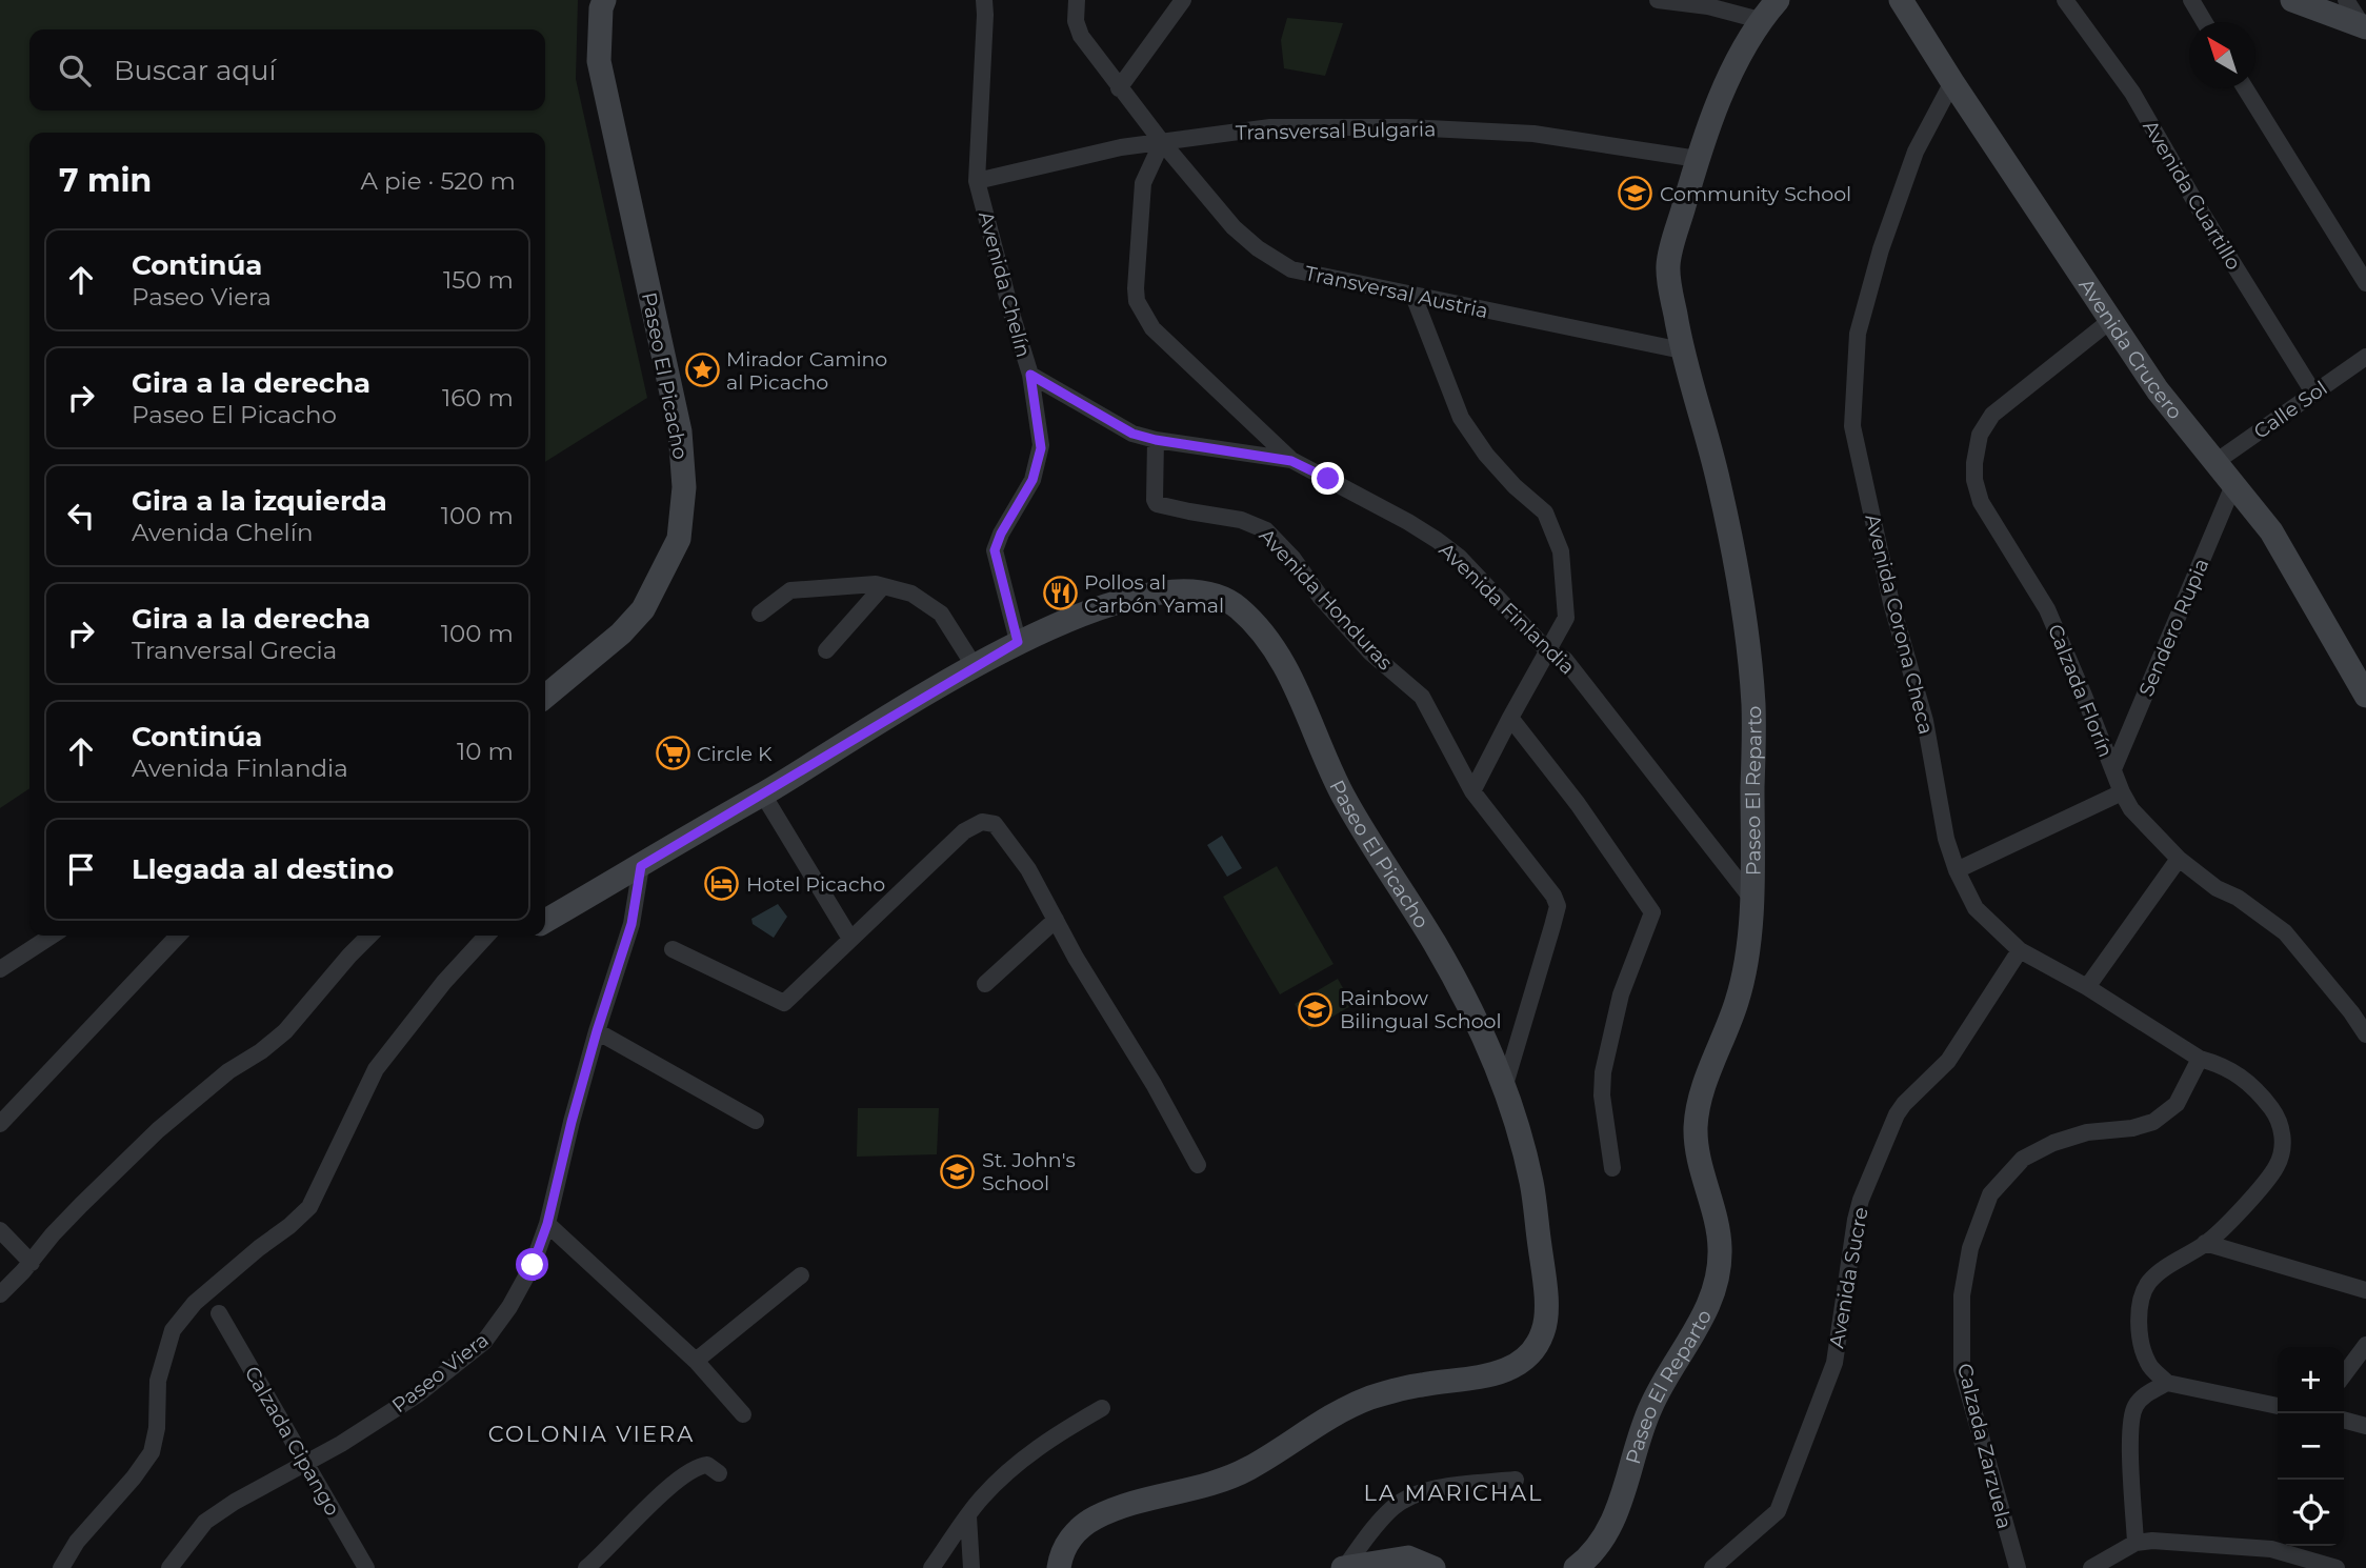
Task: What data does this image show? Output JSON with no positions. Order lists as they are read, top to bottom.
{
  "streets": {
    "street": [
      "Transversal Bulgaria",
      "Avenida Cuartillo",
      "Avenida Chelín",
      "Transversal Austria",
      "Avenida Crucero",
      "Paseo El Picacho",
      "Calle Sol",
      "Avenida Honduras",
      "Avenida Finlandia",
      "Avenida Corona Checa",
      "Sendero Rupia",
      "Calzada Florín",
      "Paseo El Reparto",
      "Avenida Sucre",
      "Paseo Viera",
      "Calzada Cipango",
      "Calzada Zarzuela"
    ]
  },
  "crossings": [
    ["Transversal Bulgaria", "Avenida Chelín"],
    ["Transversal Bulgaria", "Transversal Austria"],
    ["Transversal Bulgaria", "Avenida Finlandia"],
    ["Transversal Bulgaria", "Paseo El Reparto"],
    ["Avenida Cuartillo", "Calle Sol"],
    ["Avenida Chelín", "Paseo El Picacho"],
    ["Transversal Austria", "Avenida Finlandia"],
    ["Transversal Austria", "Paseo El Reparto"],
    ["Avenida Crucero", "Calle Sol"],
    ["Avenida Crucero", "Avenida Corona Checa"],
    ["Avenida Crucero", "Sendero Rupia"],
    ["Avenida Crucero", "Calzada Florín"],
    ["Paseo El Picacho", "Avenida Honduras"],
    ["Paseo El Picacho", "Paseo Viera"],
    ["Avenida Finlandia", "Paseo El Reparto"],
    ["Avenida Corona Checa", "Avenida Sucre"],
    ["Avenida Corona Checa", "Calzada Zarzuela"],
    ["Sendero Rupia", "Calzada Florín"],
    ["Paseo Viera", "Calzada Cipango"]
  ],
  "districts": ["COLONIA VIERA", "LA MARICHAL"],
  "places": {
    "school or university": ["Community School", "Rainbow Bilingual School", "St. John's School"],
    "place": ["Mirador Camino al Picacho"],
    "restaurant": ["Pollos al Carbón Yamal"],
    "supermarket": ["Circle K"],
    "hotel": ["Hotel Picacho"]
  },
  "north": "top left",
  "page": {
    "search": "Buscar aquí",
    "heading": ["7 min", "A pie · 520 m"],
    "list": [
      ["Continúa", "Paseo Viera", "150 m"],
      ["Gira a la derecha", "Paseo El Picacho", "160 m"],
      ["Gira a la izquierda", "Avenida Chelín", "100 m"],
      ["Gira a la derecha", "Tranversal Grecia", "100 m"],
      ["Continúa", "Avenida Finlandia", "10 m"],
      "Llegada al destino"
    ],
    "map_buttons": ["+", "−"]
  }
}
